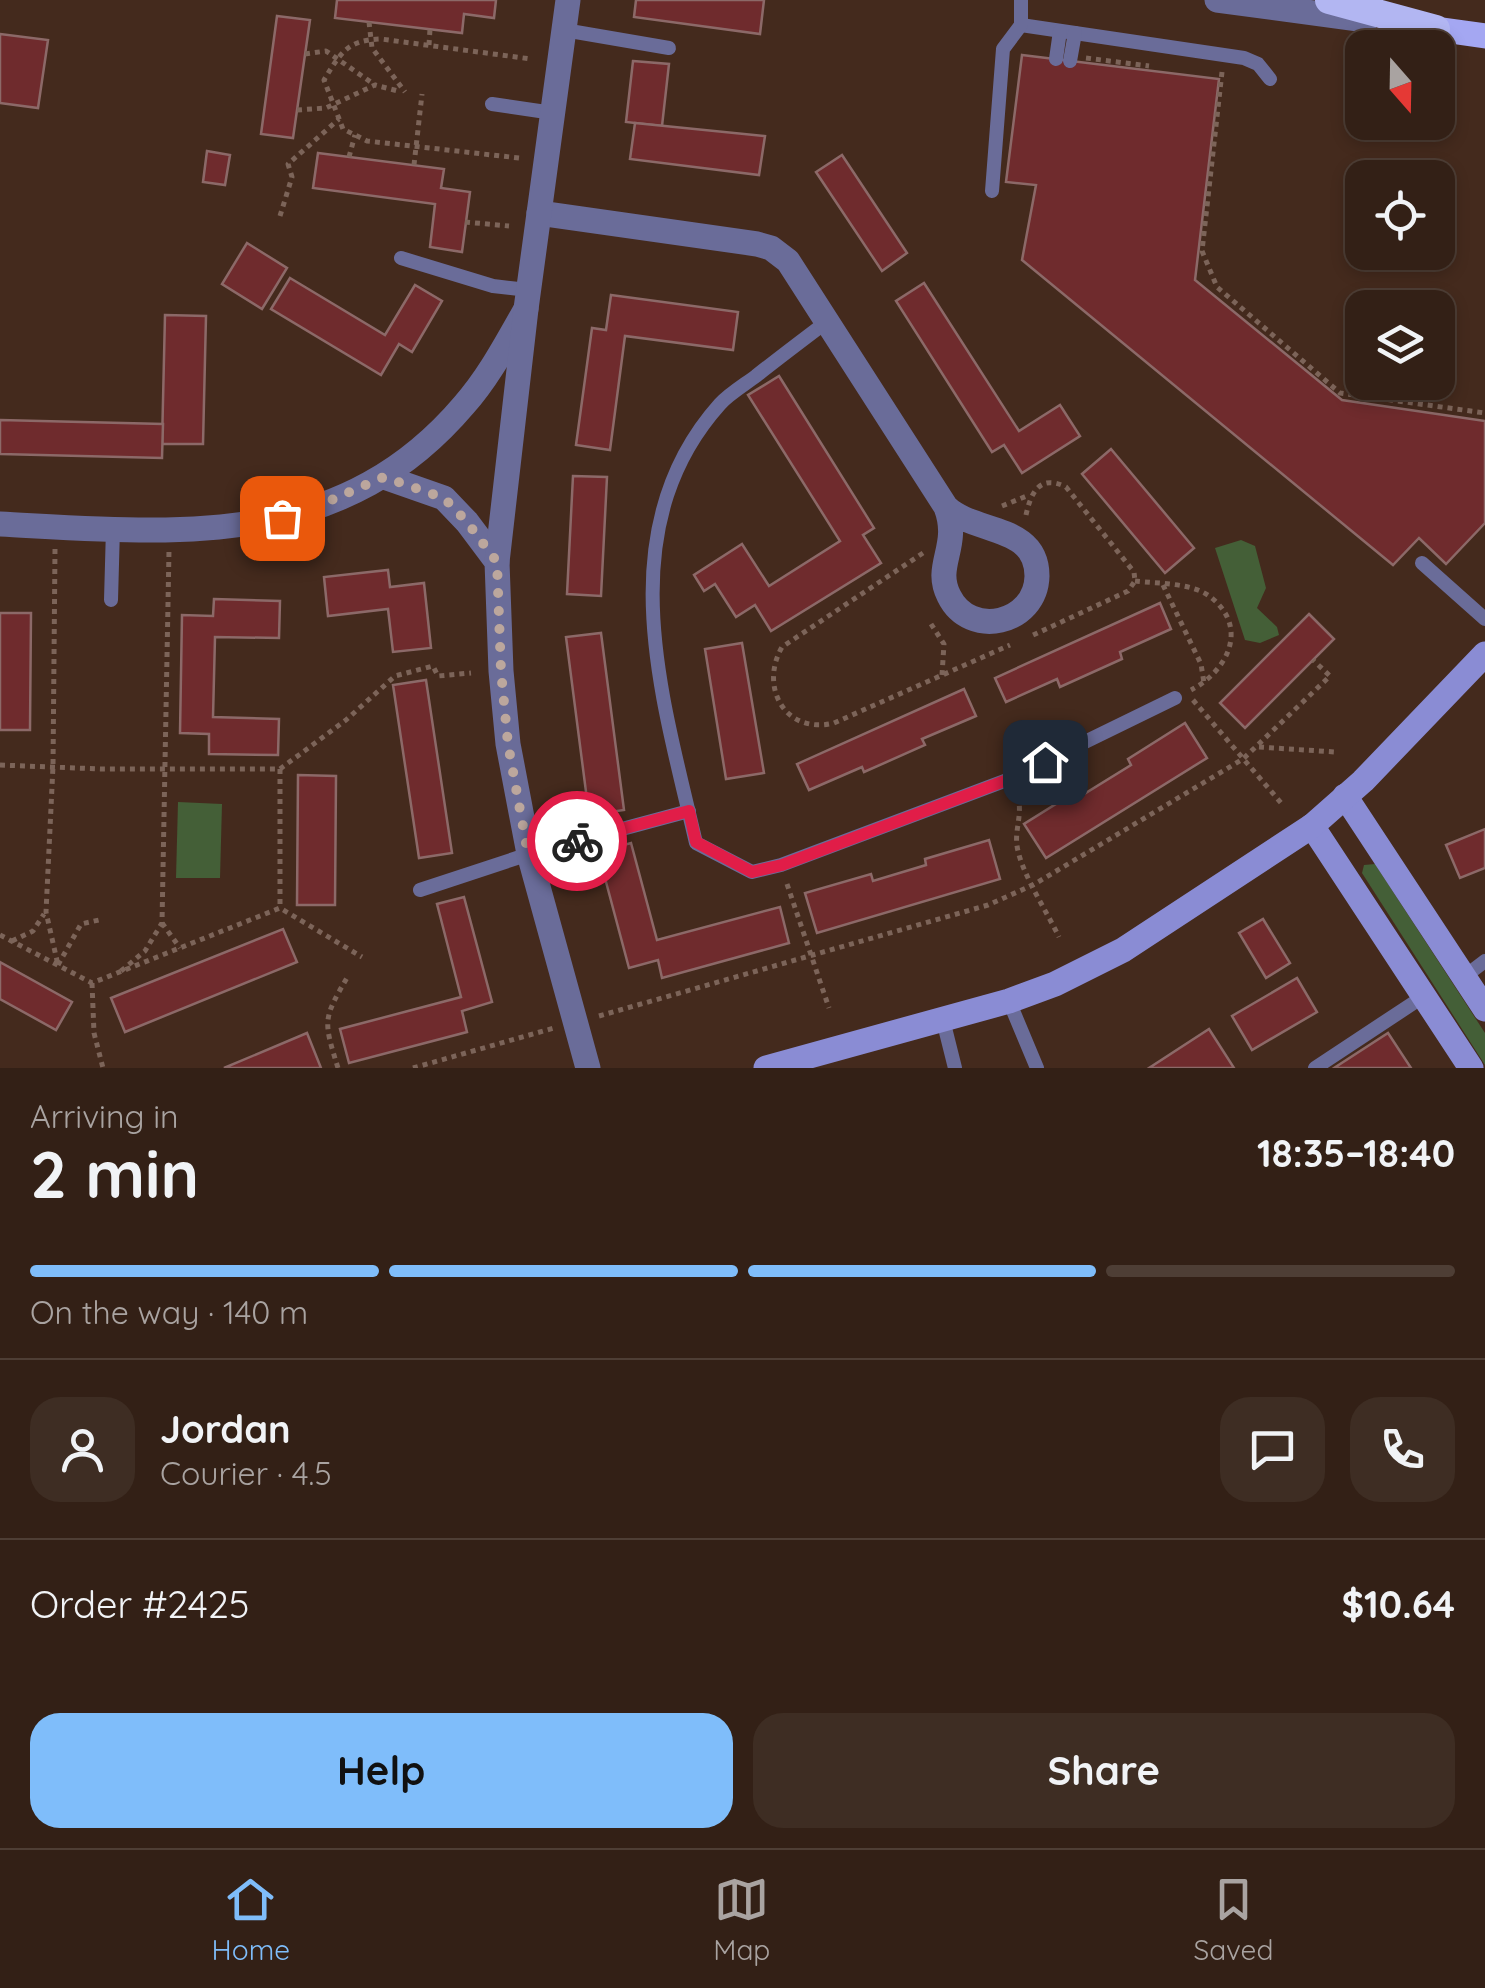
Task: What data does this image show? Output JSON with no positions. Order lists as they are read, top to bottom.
{
  "north": "bottom",
  "page": {
    "heading": ["2 min", "Arriving in", "18:35–18:40"],
    "panel": [
      "Jordan",
      "Courier · 4.5",
      "Order #2425",
      "$10.64"
    ],
    "bar": "On the way · 140 m",
    "buttons": ["Help", "Share"],
    "tabs": ["Home", "Map", "Saved"]
  }
}
